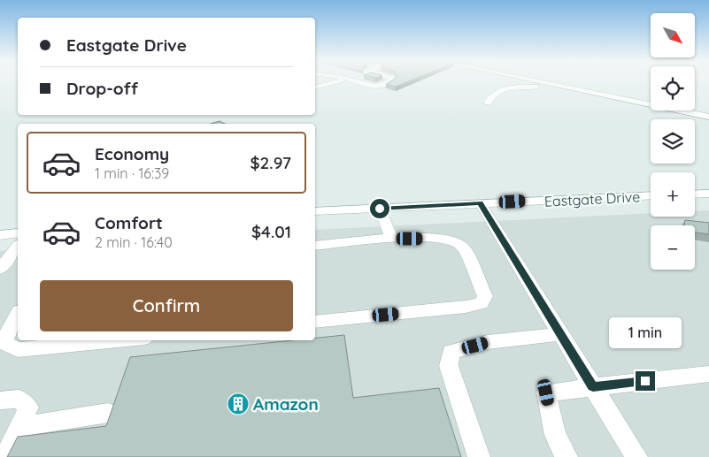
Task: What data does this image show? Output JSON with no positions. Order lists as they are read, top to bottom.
{
  "streets": {
    "street": ["Eastgate Drive"]
  },
  "places": {
    "building": ["Amazon"]
  },
  "north": "bottom right",
  "page": {
    "map_buttons": ["+", "−"],
    "banner": ["Eastgate Drive", "Drop-off"],
    "list": [
      {
        "name": "Economy",
        "note": "1 min · 16:39",
        "value": "$2.97"
      },
      {
        "name": "Comfort",
        "note": "2 min · 16:40",
        "value": "$4.01"
      }
    ],
    "buttons": "Confirm",
    "bubble": "1 min"
  }
}
